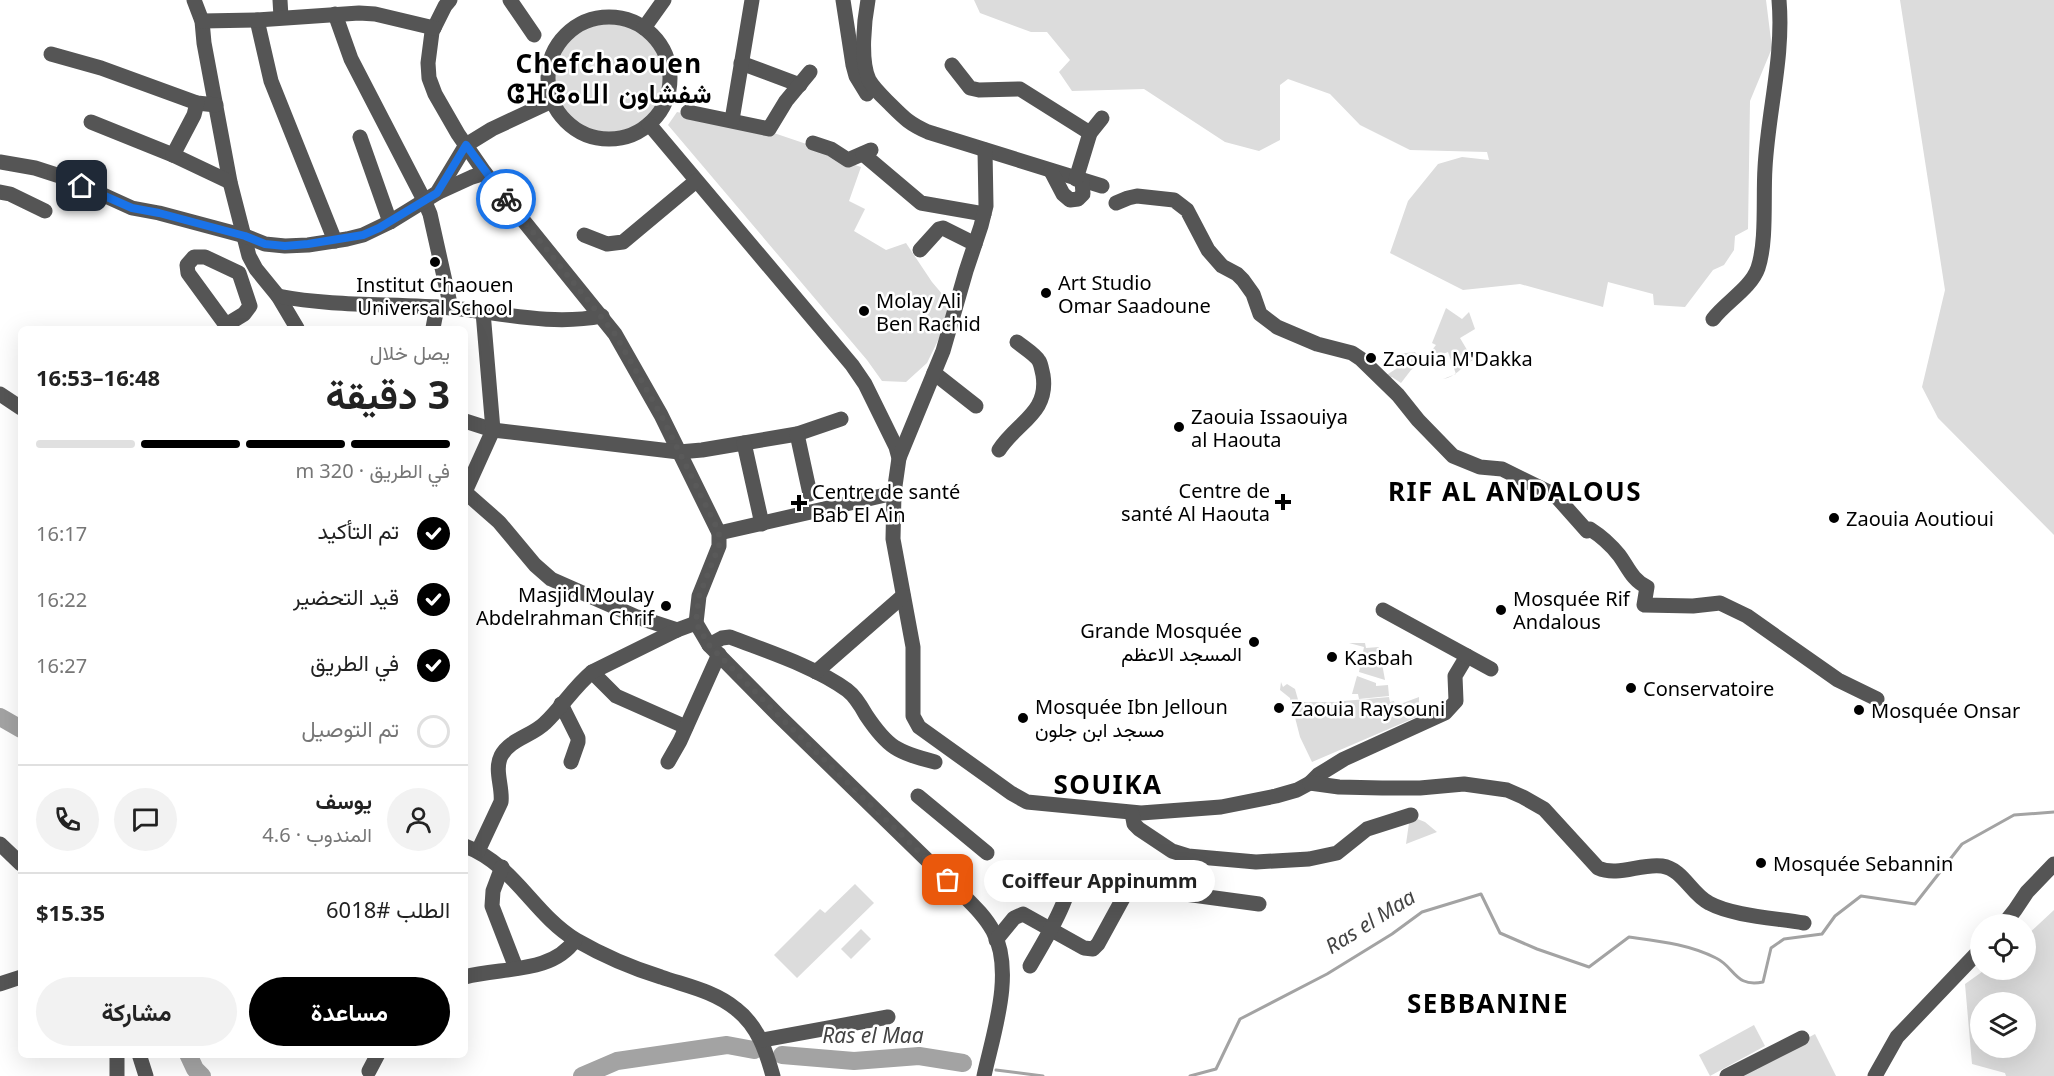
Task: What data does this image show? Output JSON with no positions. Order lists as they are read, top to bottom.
{
  "districts": [
    "Chefchaouen ⵛⴼⵛⴰⵡⵏ شفشاون",
    "RIF AL ANDALOUS",
    "SOUIKA",
    "SEBBANINE"
  ],
  "water": ["Ras el Maa"],
  "places": {
    "other": [
      "Institut Chaouen Universal School",
      "Art Studio Omar Saadoune",
      "Molay Ali Ben Rachid",
      "Zaouia M'Dakka",
      "Zaouia Issaouiya al Haouta",
      "Zaouia Aoutioui",
      "Masjid Moulay Abdelrahman Chrif",
      "Mosquée Rif Andalous",
      "Grande Mosquée المسجد الاعظم",
      "Kasbah",
      "Conservatoire",
      "Zaouia Raysouni",
      "Mosquée Onsar",
      "Mosquée Ibn Jelloun مسجد ابن جلون",
      "Mosquée Sebannin",
      "Coiffeur Appinumm"
    ],
    "health": ["Centre de santé Al Haouta", "Centre de santé Bab El Ain"]
  },
  "page": {
    "heading": ["3 دقيقة", "يصل خلال", "16:48–16:53"],
    "panel": [
      "يوسف",
      "المندوب · 4.6",
      "الطلب #6018",
      "$15.35"
    ],
    "bar": "في الطريق · 320 m",
    "list": [
      ["تم التأكيد", "16:17"],
      ["قيد التحضير", "16:22"],
      ["في الطريق", "16:27"],
      "تم التوصيل"
    ],
    "bubble": "Coiffeur Appinumm",
    "buttons": ["مساعدة", "مشاركة"]
  }
}
